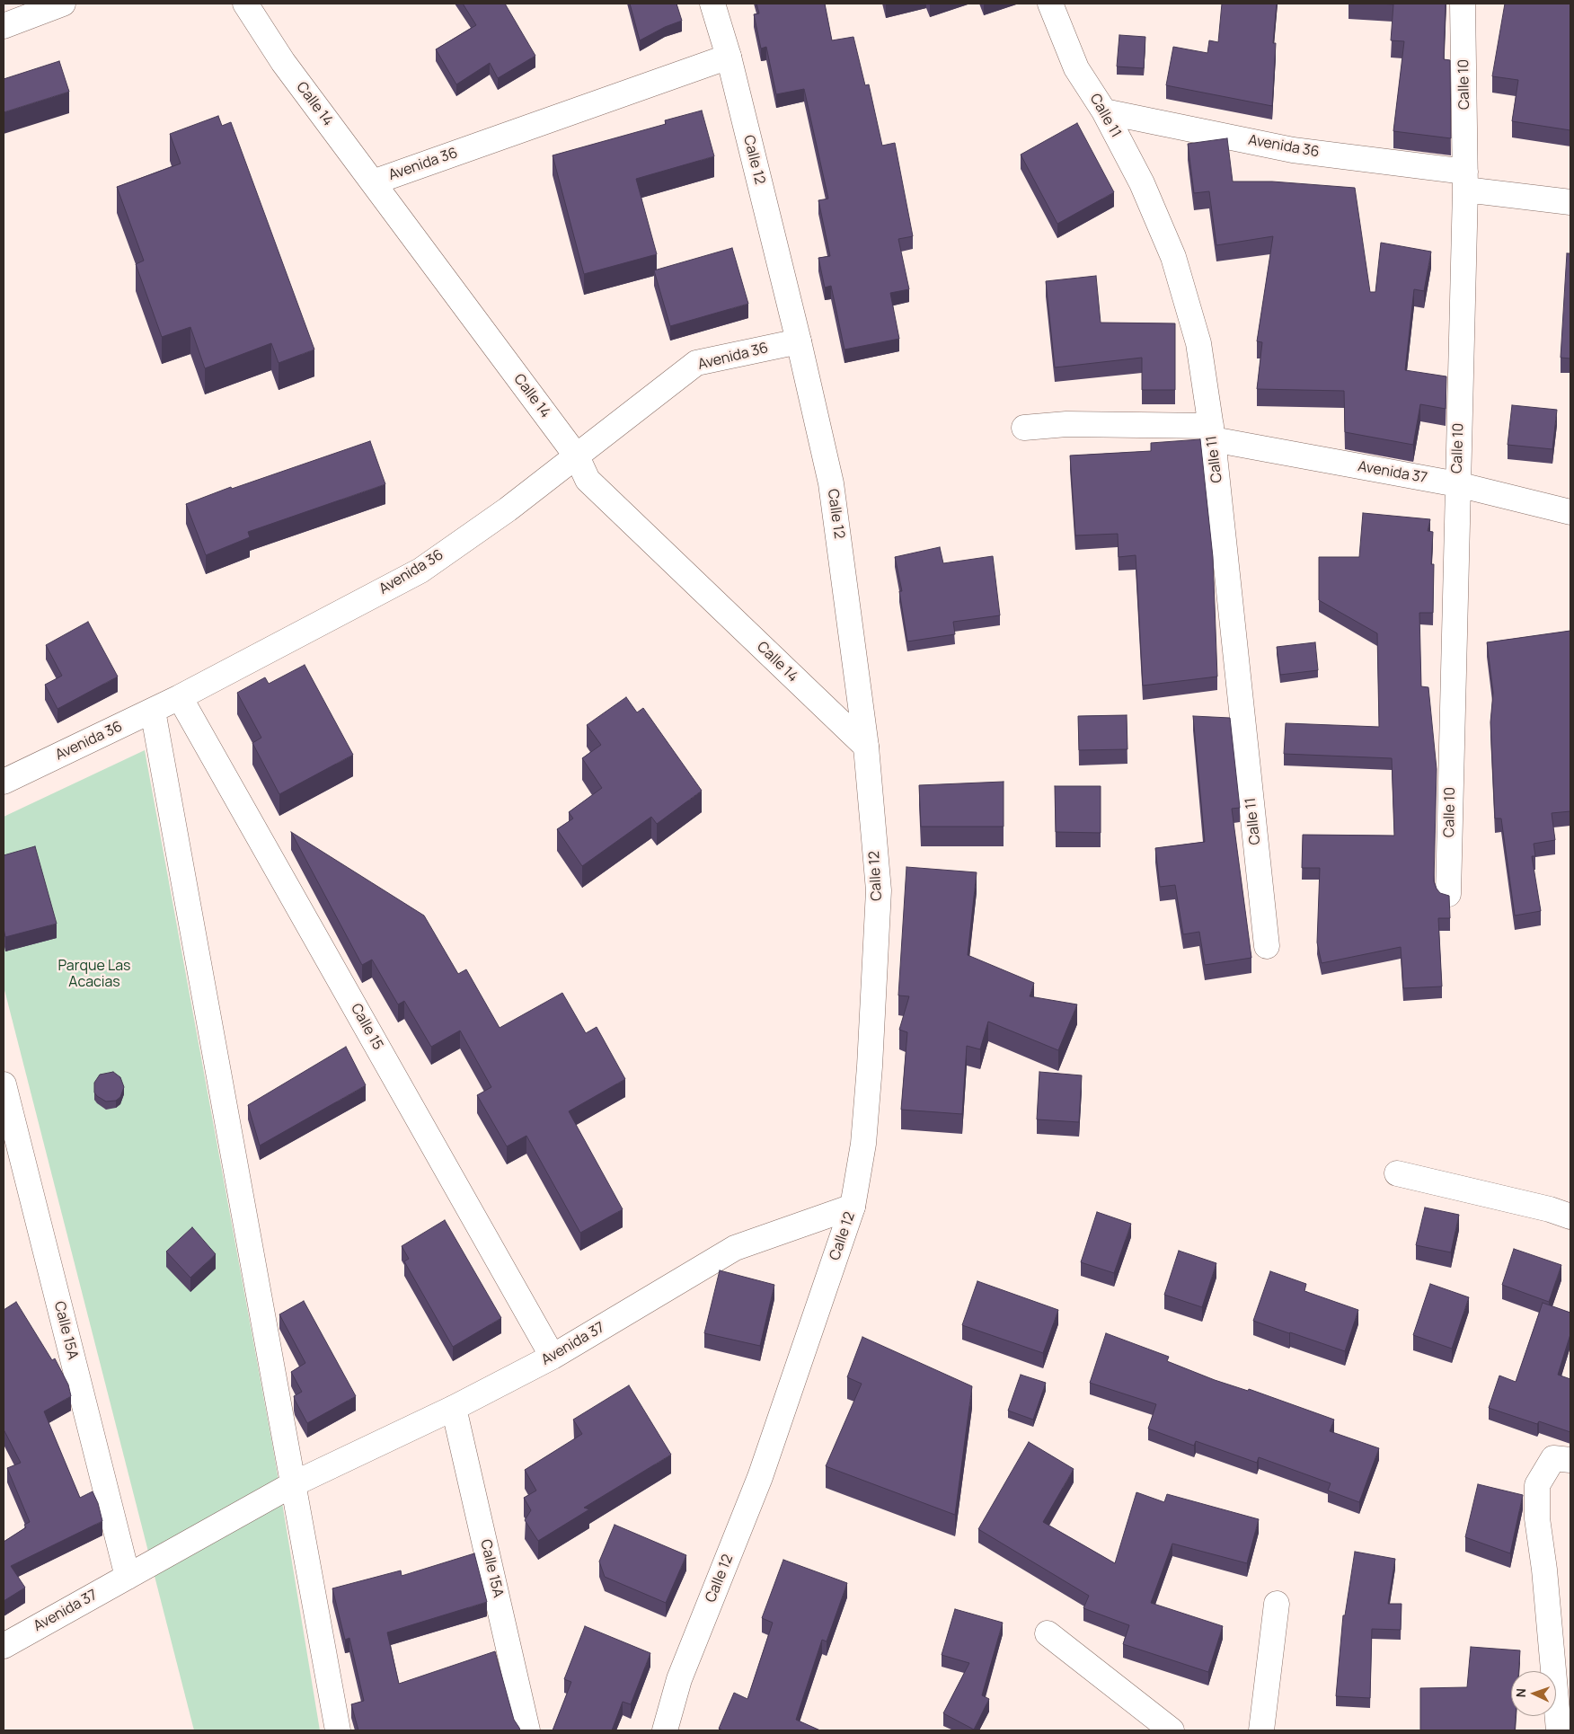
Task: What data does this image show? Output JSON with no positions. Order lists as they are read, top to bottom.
{
  "streets": {
    "street": [
      "Calle 10",
      "Calle 14",
      "Calle 11",
      "Avenida 36",
      "Calle 12",
      "Avenida 37",
      "Calle 15",
      "Calle 15A"
    ]
  },
  "crossings": [
    ["Calle 10", "Avenida 36"],
    ["Calle 10", "Avenida 37"],
    ["Calle 14", "Avenida 36"],
    ["Calle 14", "Calle 12"],
    ["Calle 11", "Avenida 36"],
    ["Calle 11", "Avenida 37"],
    ["Avenida 36", "Calle 12"],
    ["Avenida 36", "Calle 15"],
    ["Calle 12", "Avenida 37"],
    ["Avenida 37", "Calle 15"],
    ["Avenida 37", "Calle 15A"]
  ],
  "parks": ["Parque Las Acacias"],
  "north": "left"
}
